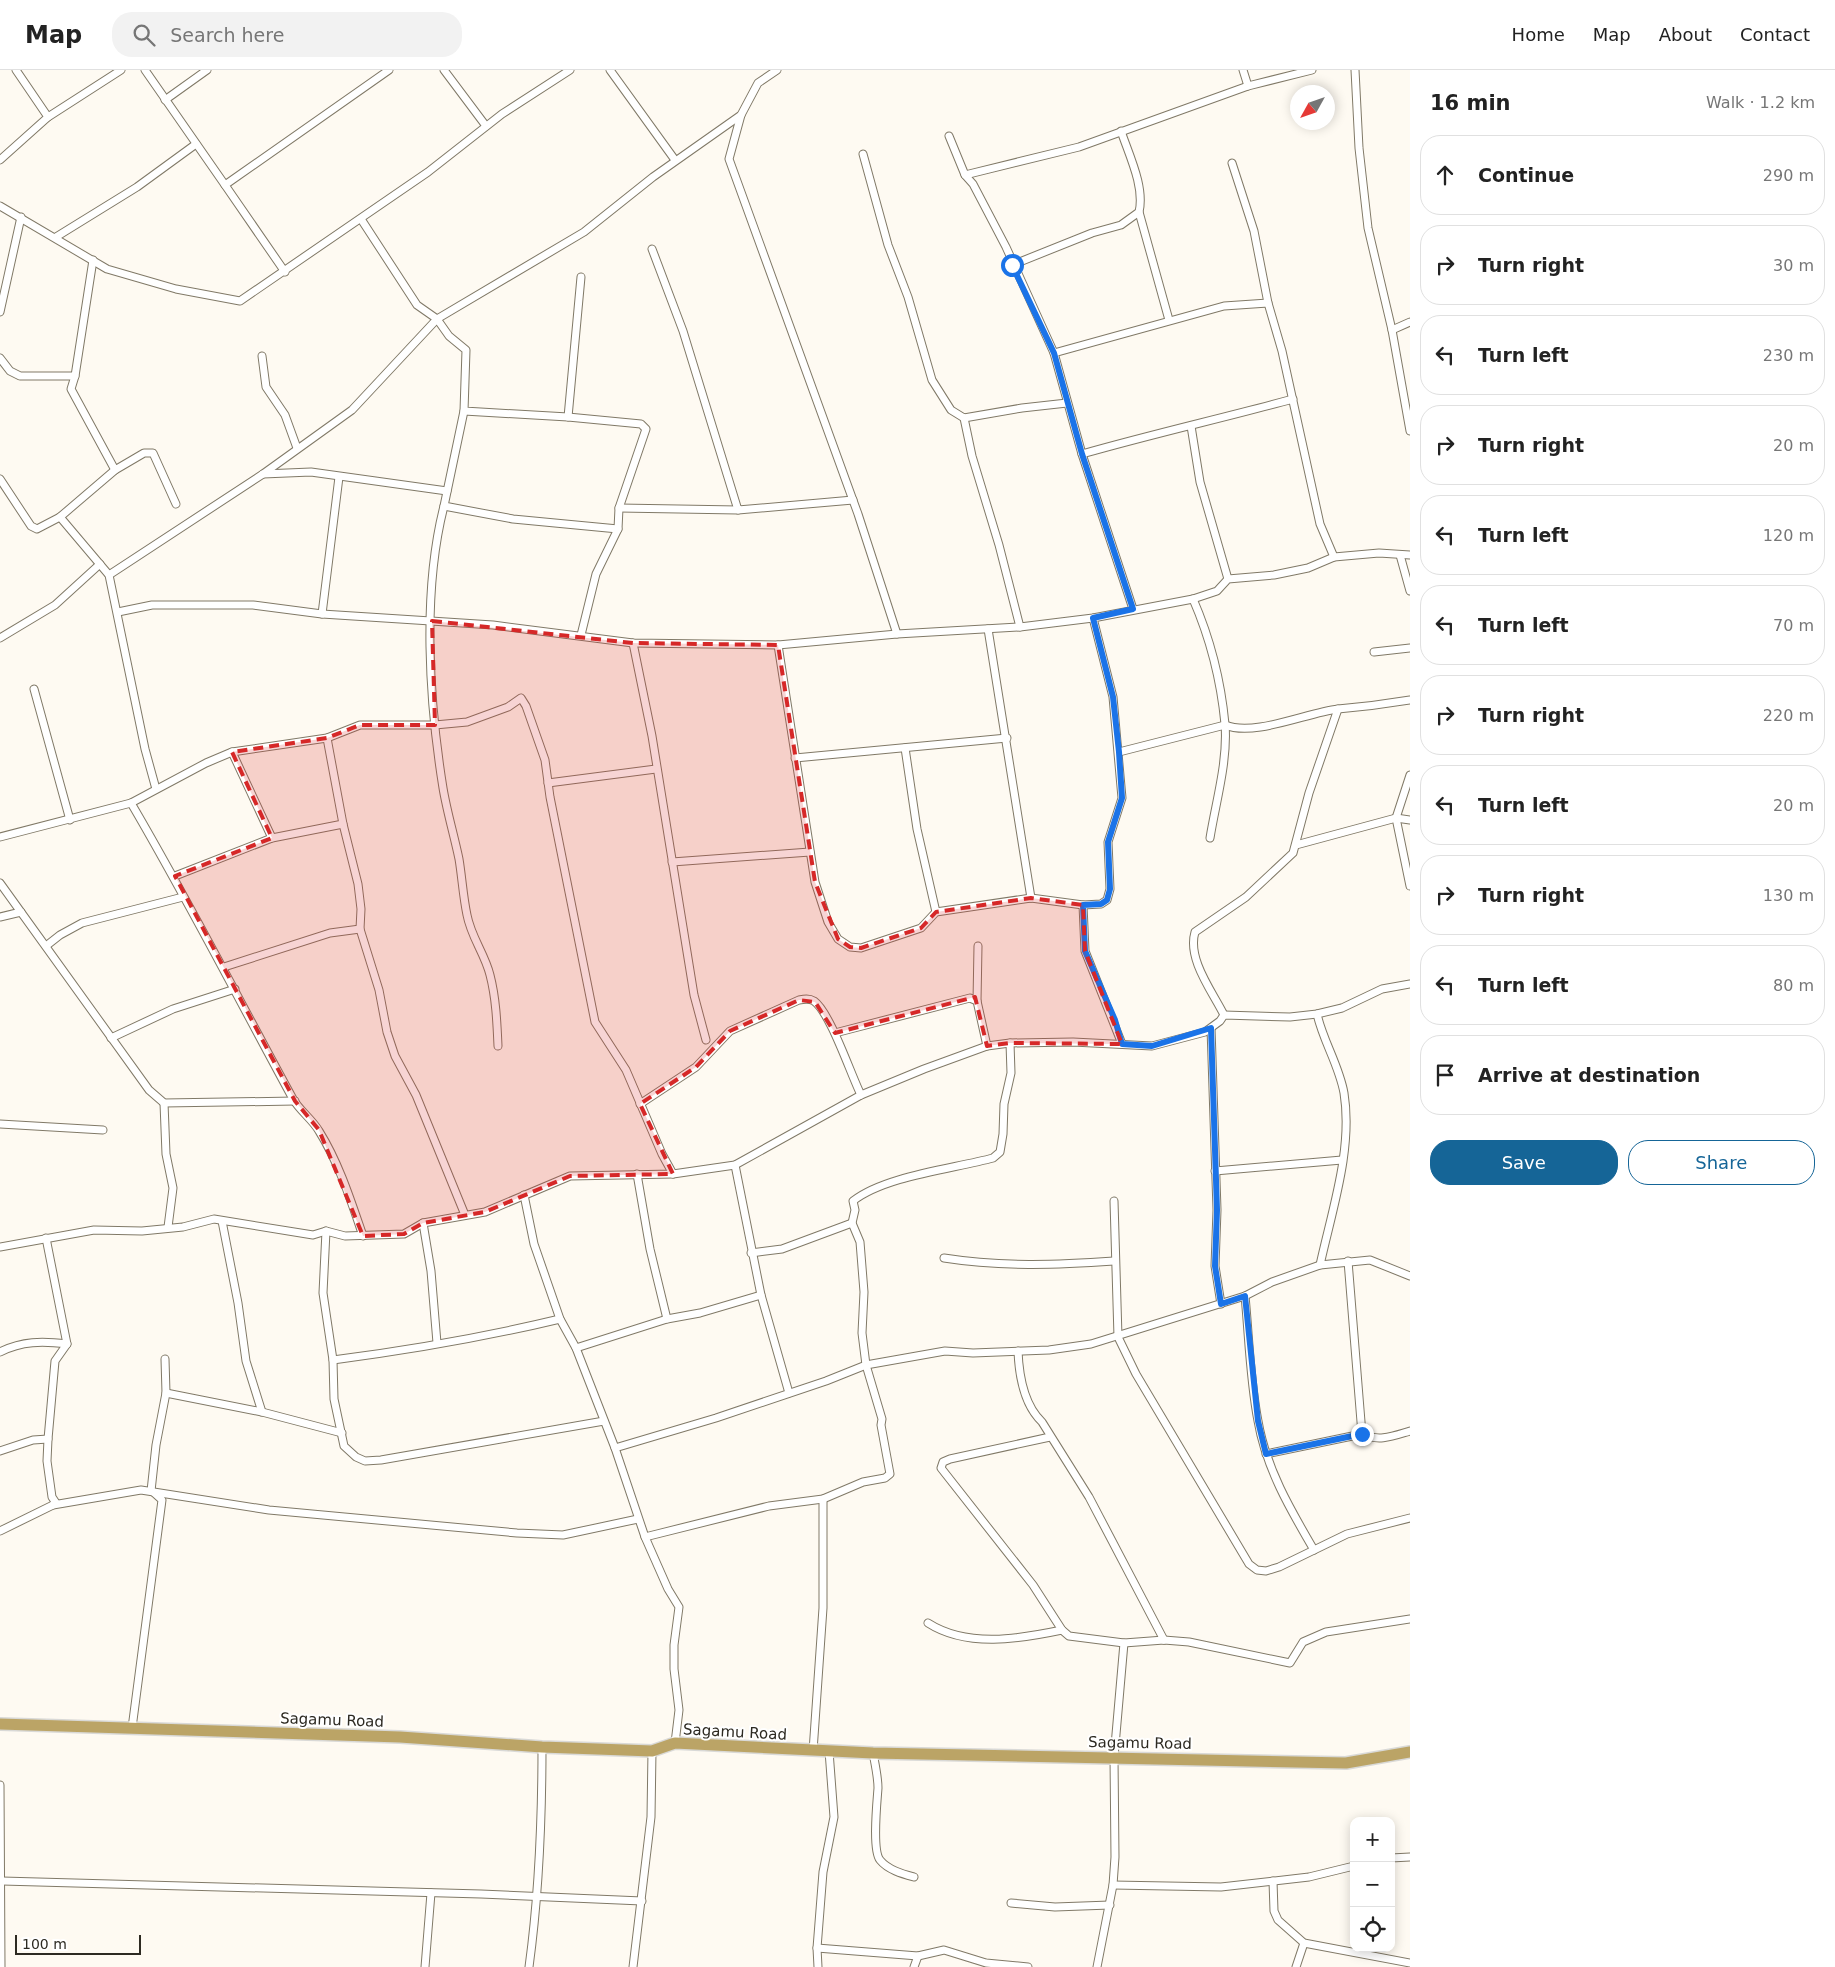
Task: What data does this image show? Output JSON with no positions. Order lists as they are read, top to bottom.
{
  "streets": {
    "highway": ["Sagamu Road"]
  },
  "scale_bar": "100 m",
  "north": "bottom left",
  "page": {
    "header": "Map",
    "search": "Search here",
    "nav": [
      "Home",
      "Map",
      "About",
      "Contact"
    ],
    "heading": ["16 min", "Walk · 1.2 km"],
    "list": [
      ["Continue", "290 m"],
      ["Turn right", "30 m"],
      ["Turn left", "230 m"],
      ["Turn right", "20 m"],
      ["Turn left", "120 m"],
      ["Turn left", "70 m"],
      ["Turn right", "220 m"],
      ["Turn left", "20 m"],
      ["Turn right", "130 m"],
      ["Turn left", "80 m"],
      "Arrive at destination"
    ],
    "buttons": ["Save", "Share"],
    "map_buttons": ["+", "−"],
    "scale": "100 m"
  }
}
